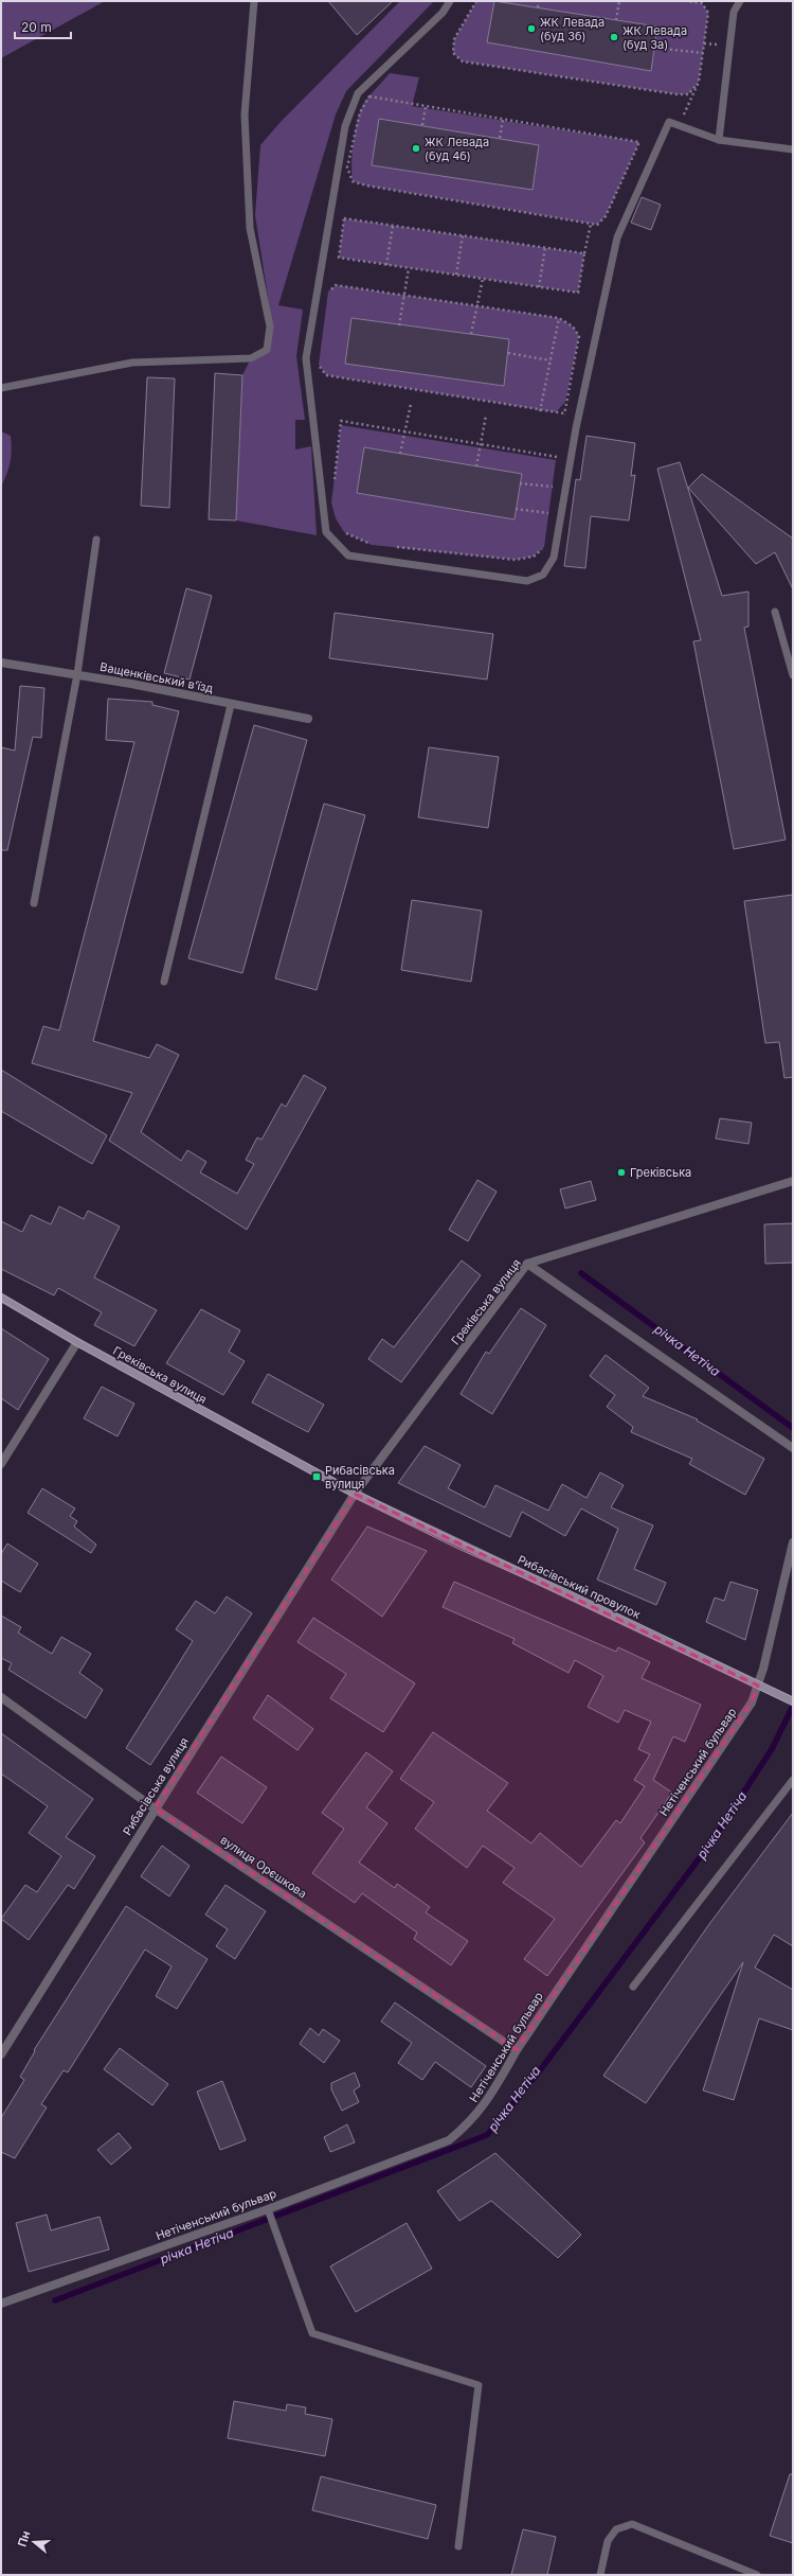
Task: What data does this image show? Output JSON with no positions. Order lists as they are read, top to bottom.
{
  "streets": {
    "main road": ["Греківська вулиця", "Рибасівський провулок"],
    "street": [
      "Ващенківський в’їзд",
      "Нетіченський бульвар",
      "Рибасівська вулиця",
      "вулиця Орєшкова"
    ]
  },
  "crossings": [
    ["Греківська вулиця", "Рибасівський провулок"],
    ["Греківська вулиця", "Рибасівська вулиця"],
    ["Рибасівський провулок", "Нетіченський бульвар"],
    ["Нетіченський бульвар", "вулиця Орєшкова"],
    ["Рибасівська вулиця", "вулиця Орєшкова"]
  ],
  "water": ["річка Нетіча"],
  "places": {
    "other": [
      "ЖК Левада (буд 3б)",
      "ЖК Левада (буд 3а)",
      "ЖК Левада (буд 4б)",
      "Греківська"
    ],
    "transit": ["Рибасівська вулиця"]
  },
  "scale_bar": "20 m",
  "north": "left"
}
